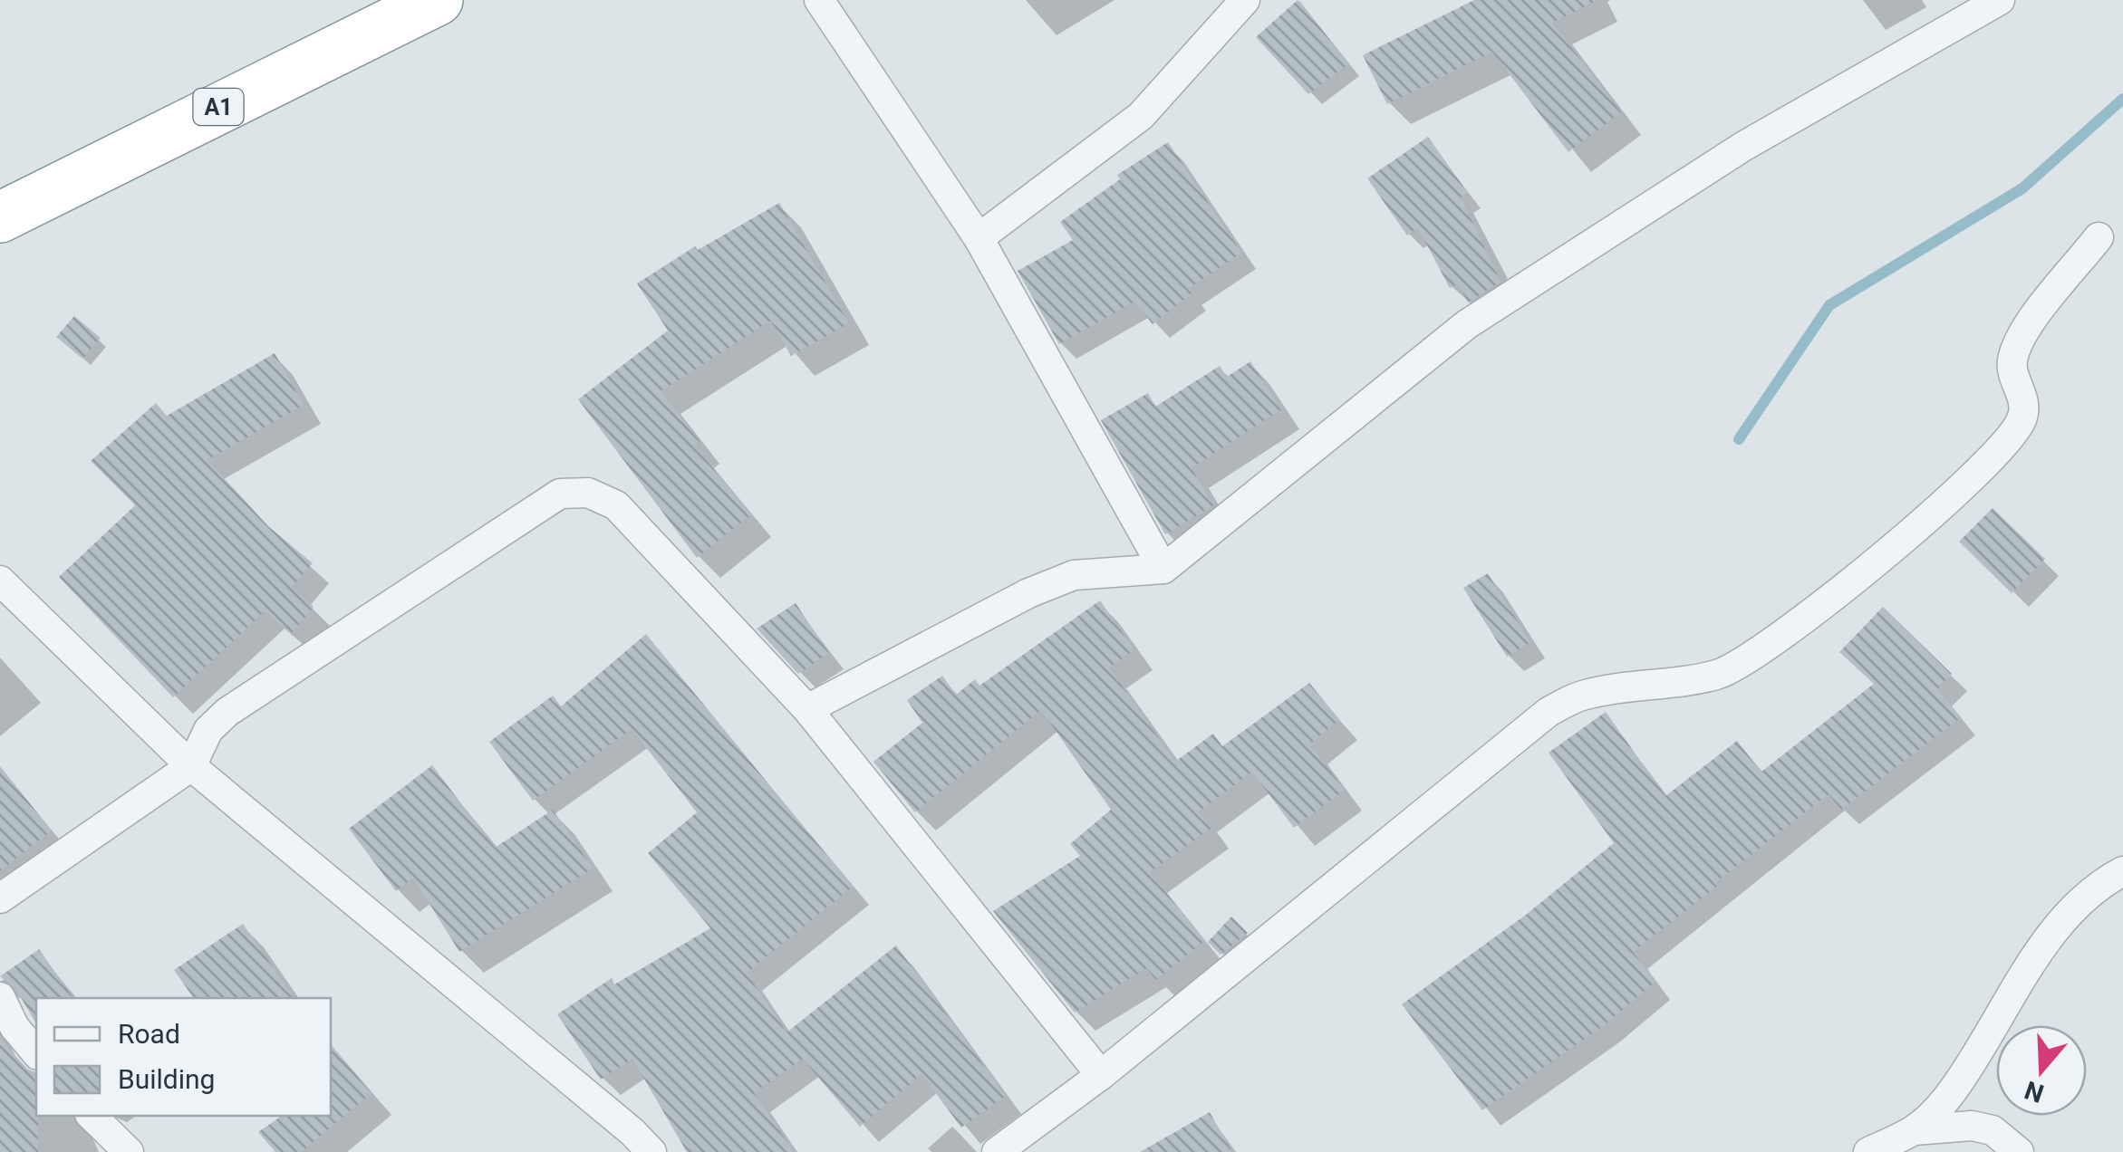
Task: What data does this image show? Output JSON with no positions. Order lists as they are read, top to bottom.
{
  "streets": {
    "highway": ["A1"]
  },
  "legend": ["Road", "Building"],
  "north": "bottom"
}
